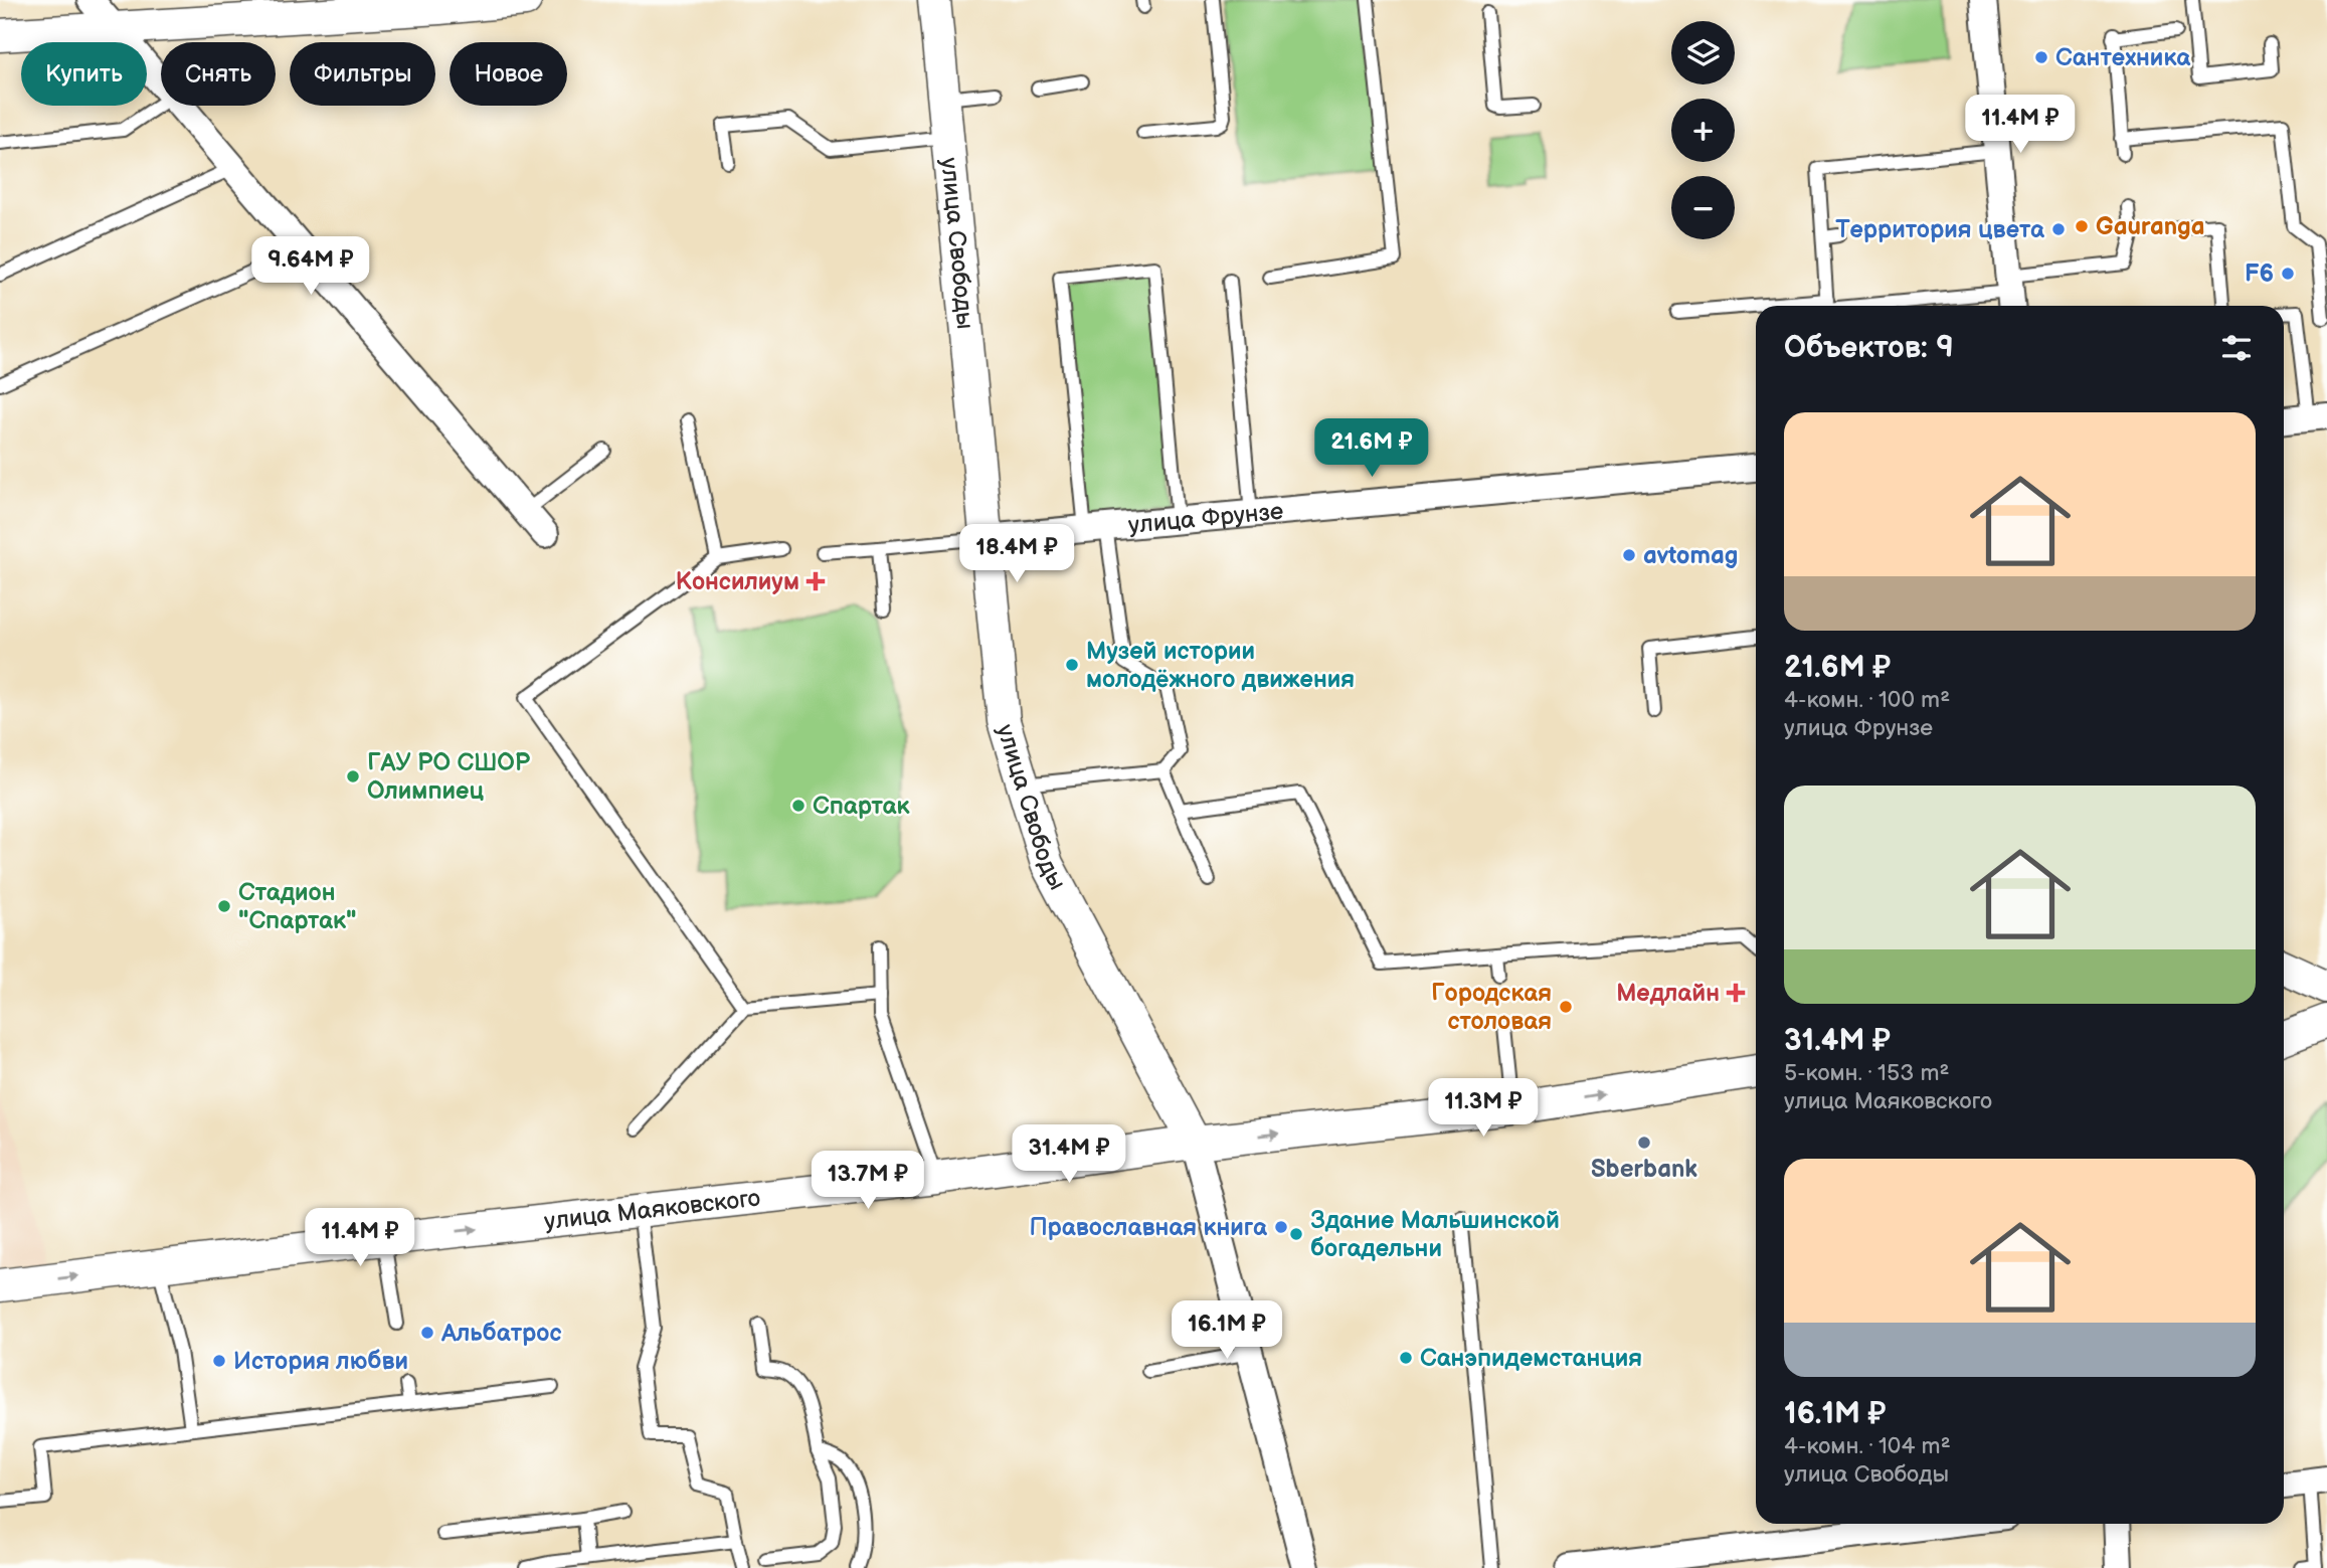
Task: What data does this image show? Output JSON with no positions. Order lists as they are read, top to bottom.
{
  "streets": {
    "street": ["улица Свободы", "улица Фрунзе", "улица Маяковского"]
  },
  "crossings": [
    ["улица Свободы", "улица Фрунзе"],
    ["улица Свободы", "улица Маяковского"]
  ],
  "one_way": ["улица Маяковского"],
  "places": {
    "other": [
      "Сантехника",
      "Gauranga",
      "Территория цвета",
      "F6",
      "avtomag",
      "Музей истории молодёжного движения",
      "ГАУ РО СШОР Олимпиец",
      "Спартак",
      "Стадион \"Спартак\"",
      "Городская столовая",
      "Sberbank",
      "Православная книга",
      "Здание Мальшинской богадельни",
      "Альбатрос",
      "Санэпидемстанция",
      "История любви"
    ],
    "health": ["Консилиум", "Медлайн"]
  },
  "page": {
    "map_buttons": ["+", "−"],
    "chip": [
      "Купить",
      "Снять",
      "Фильтры",
      "Новое"
    ],
    "price": [
      "11.4M ₽",
      "9.64M ₽",
      "21.6M ₽",
      "18.4M ₽",
      "11.3M ₽",
      "31.4M ₽",
      "13.7M ₽",
      "11.4M ₽",
      "16.1M ₽"
    ],
    "heading": "Объектов: 9",
    "list": [
      {
        "name": "21.6M ₽",
        "note": "4-комн. · 100 m² · улица Фрунзе"
      },
      {
        "name": "31.4M ₽",
        "note": "5-комн. · 153 m² · улица Маяковского"
      },
      {
        "name": "16.1M ₽",
        "note": "4-комн. · 104 m² · улица Свободы"
      }
    ]
  }
}
